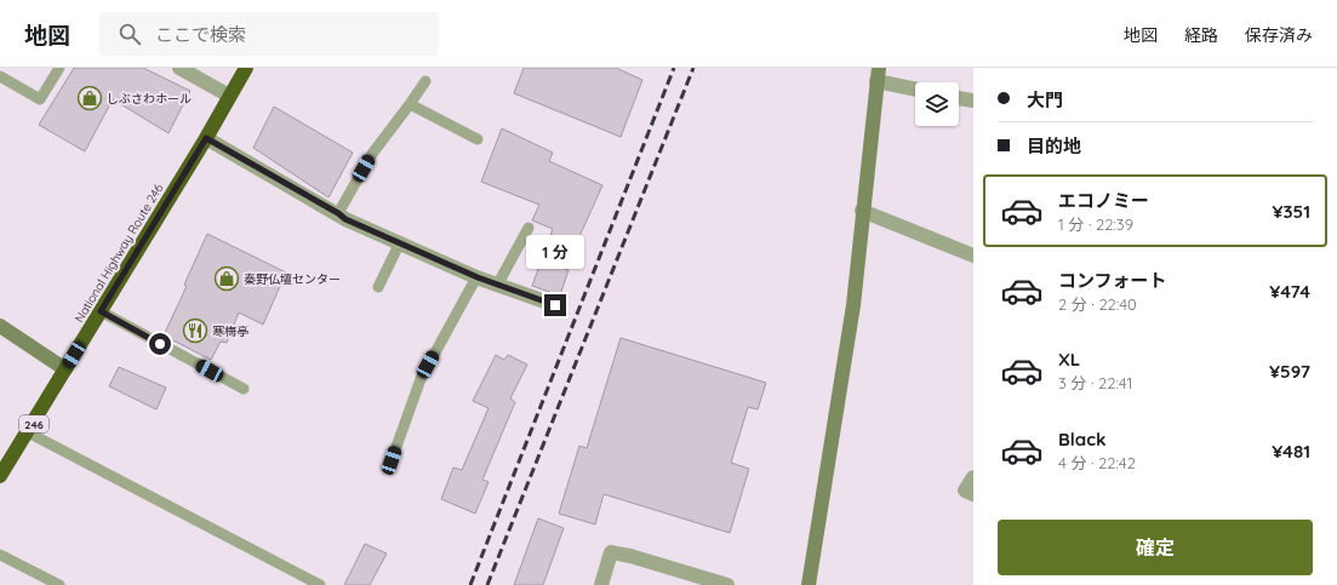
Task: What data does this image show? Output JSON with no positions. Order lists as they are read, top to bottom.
{
  "streets": {
    "highway": ["National Highway Route 246", "246"]
  },
  "places": {
    "shop": ["しぶさわホール", "秦野仏壇センター"],
    "restaurant": ["寒梅亭"]
  },
  "page": {
    "header": "地図",
    "search": "ここで検索",
    "nav": ["地図", "経路", "保存済み"],
    "banner": ["大門", "目的地"],
    "list": [
      {
        "name": "エコノミー",
        "note": "1 分 · 22:39",
        "value": "¥351"
      },
      {
        "name": "コンフォート",
        "note": "2 分 · 22:40",
        "value": "¥474"
      },
      {
        "name": "XL",
        "note": "3 分 · 22:41",
        "value": "¥597"
      },
      {
        "name": "Black",
        "note": "4 分 · 22:42",
        "value": "¥481"
      }
    ],
    "bubble": "1 分",
    "buttons": "確定"
  }
}
